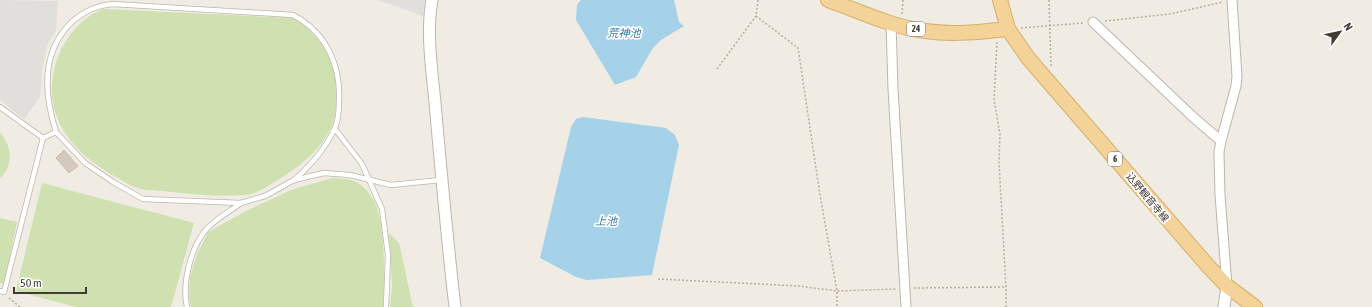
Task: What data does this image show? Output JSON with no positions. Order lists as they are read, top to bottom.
{
  "streets": {
    "main road": ["24", "6", "込野観音寺線"]
  },
  "crossings": [
    ["24", "込野観音寺線"]
  ],
  "water": ["荒神池", "上池"],
  "scale_bar": "50 m",
  "north": "top right"
}
